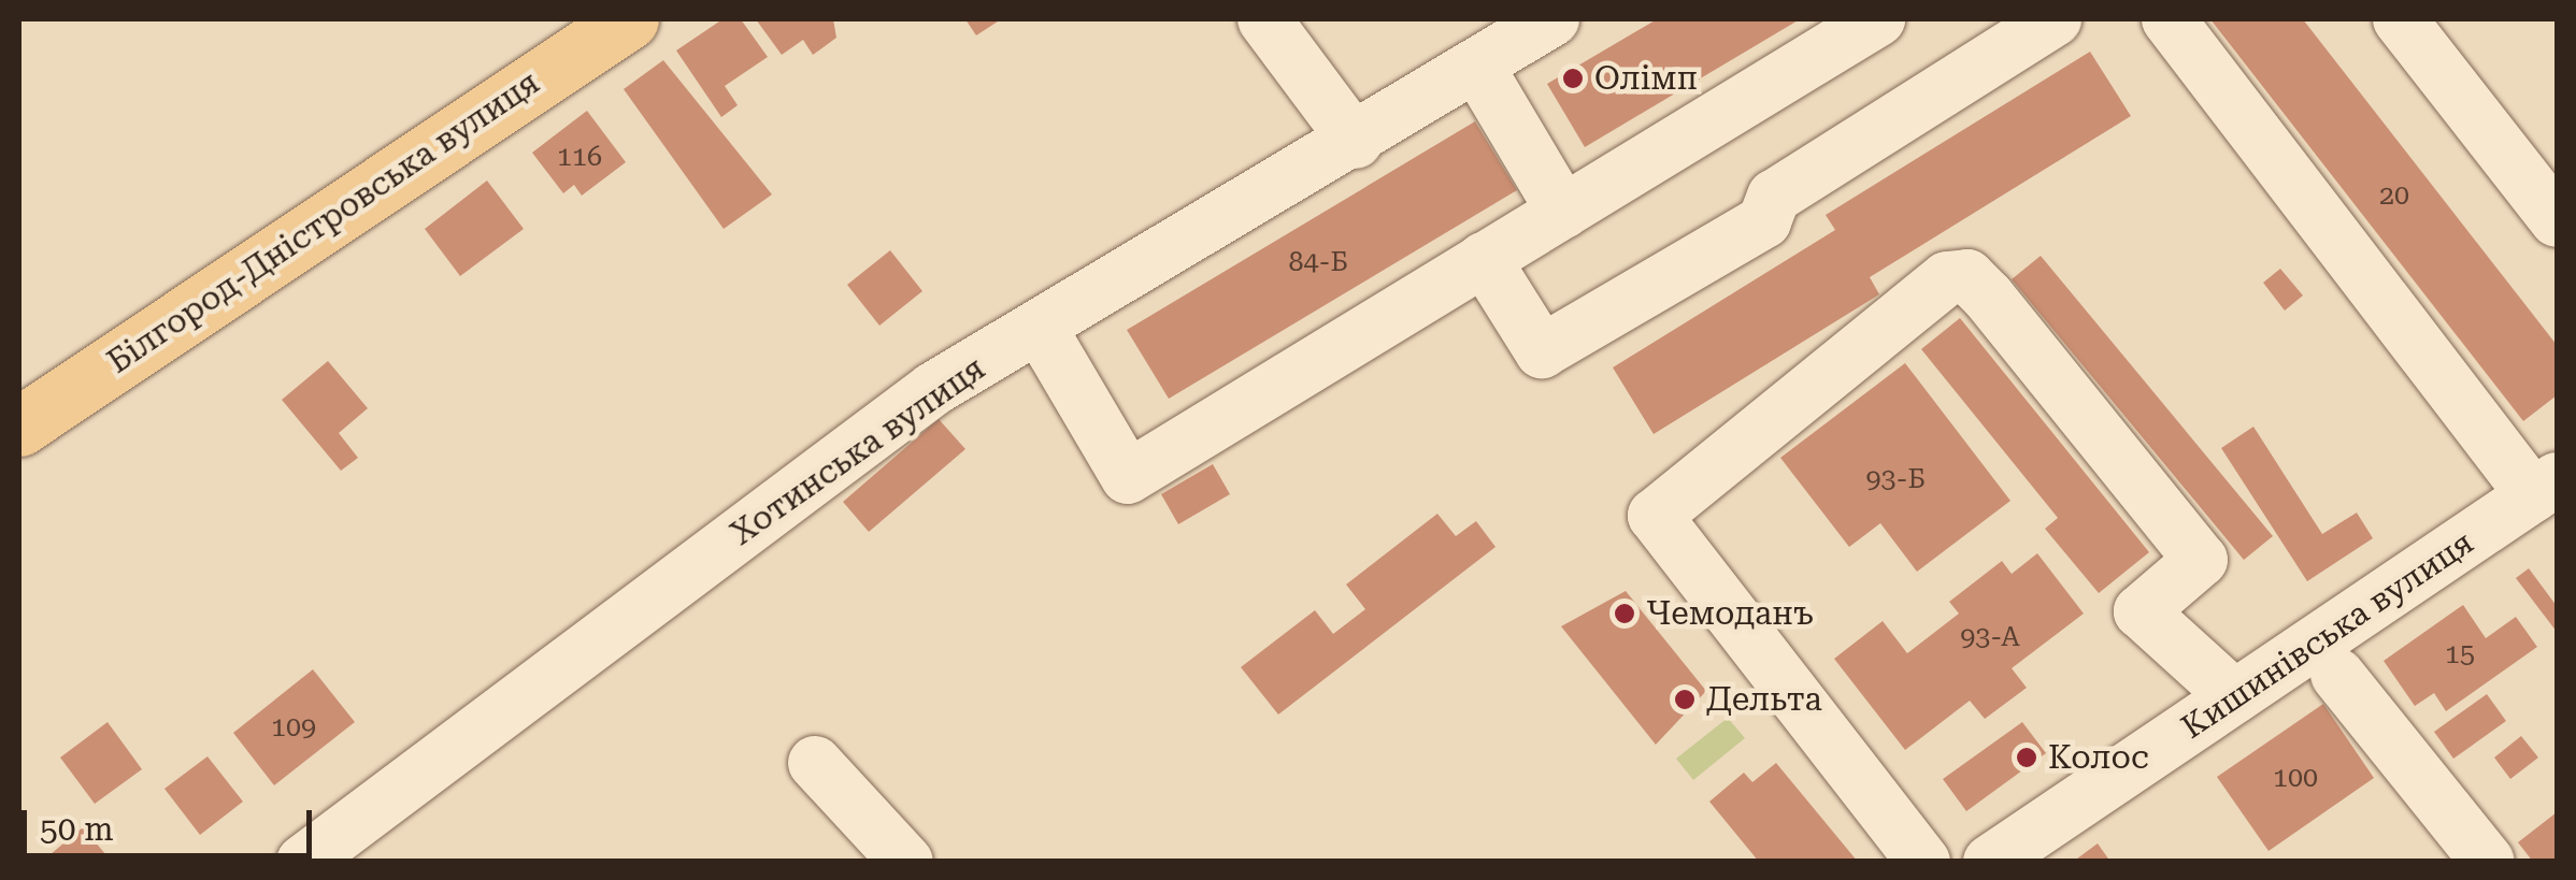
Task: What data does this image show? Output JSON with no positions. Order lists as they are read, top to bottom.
{
  "streets": {
    "main road": ["Білгород-Дністровська вулиця"],
    "street": ["Хотинська вулиця", "Кишинівська вулиця"]
  },
  "places": [
    "Олімп",
    "Чемоданъ",
    "Дельта",
    "Колос"
  ],
  "house_numbers": [
    "116",
    "20",
    "84-Б",
    "93-Б",
    "93-А",
    "15",
    "109",
    "100"
  ],
  "scale_bar": "50 m"
}
